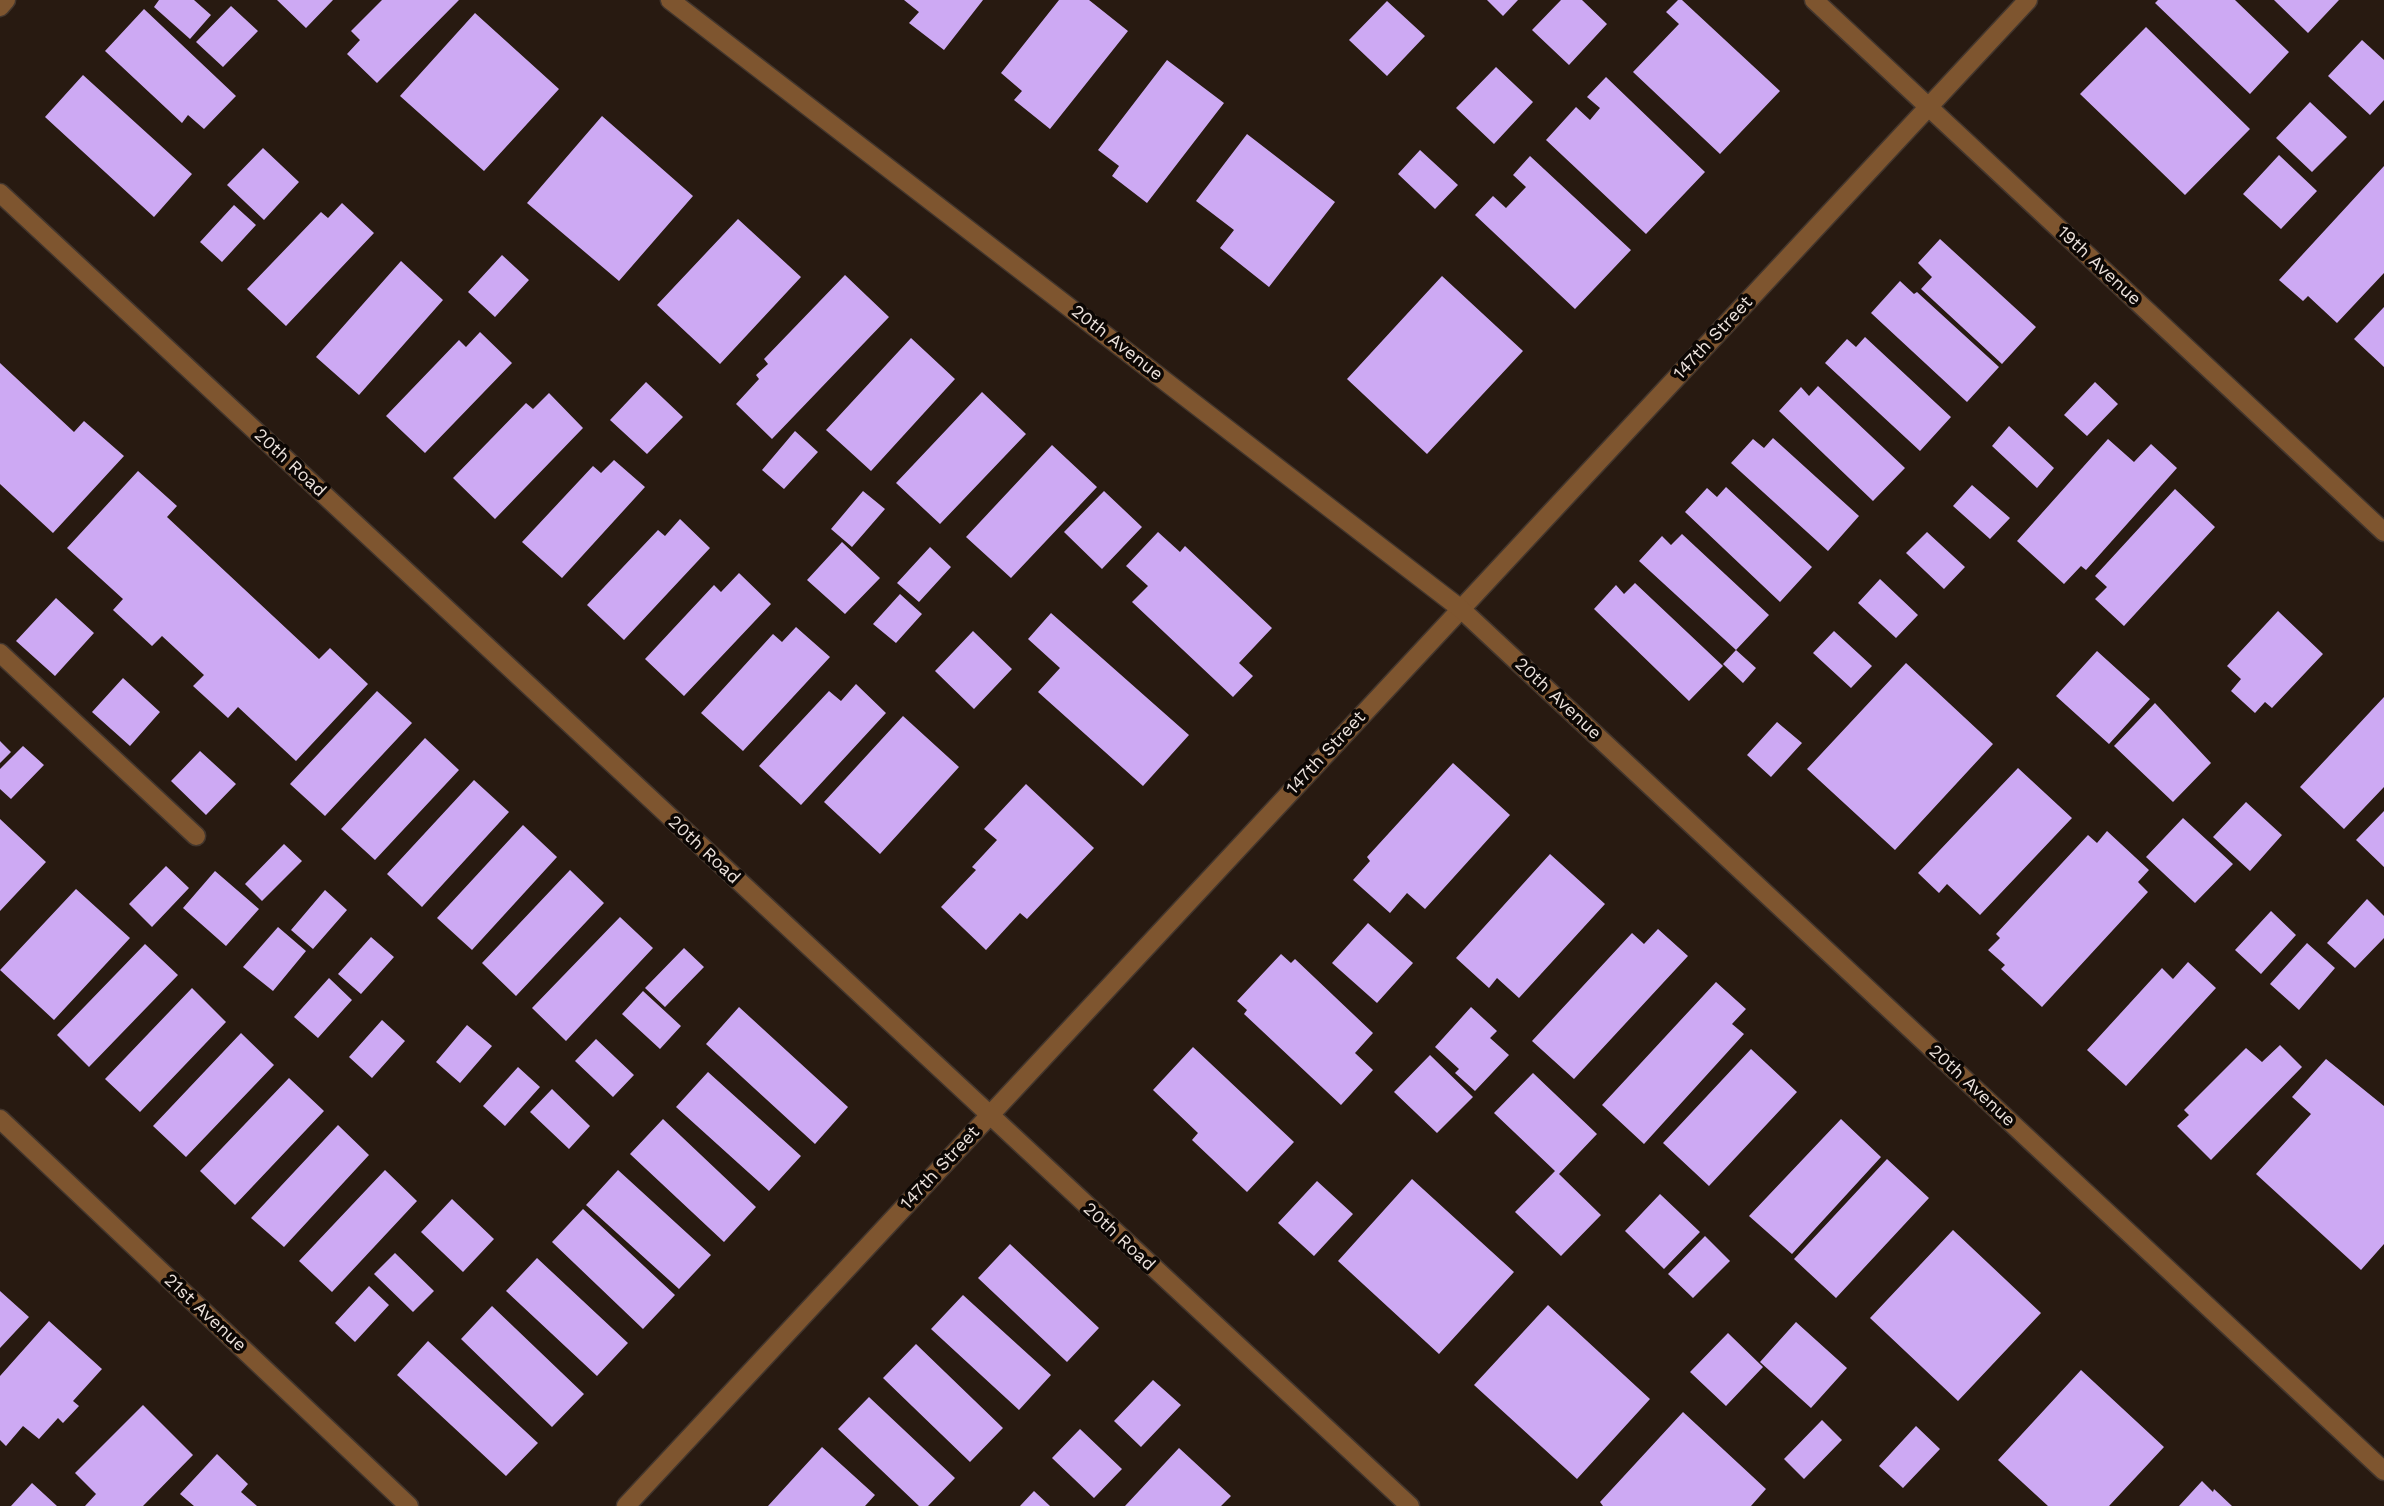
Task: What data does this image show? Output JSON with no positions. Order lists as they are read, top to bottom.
{
  "streets": {
    "street": [
      "19th Avenue",
      "147th Street",
      "20th Avenue",
      "20th Road",
      "21st Avenue"
    ]
  },
  "crossings": [
    ["19th Avenue", "147th Street"],
    ["147th Street", "20th Avenue"],
    ["147th Street", "20th Road"]
  ]
}
